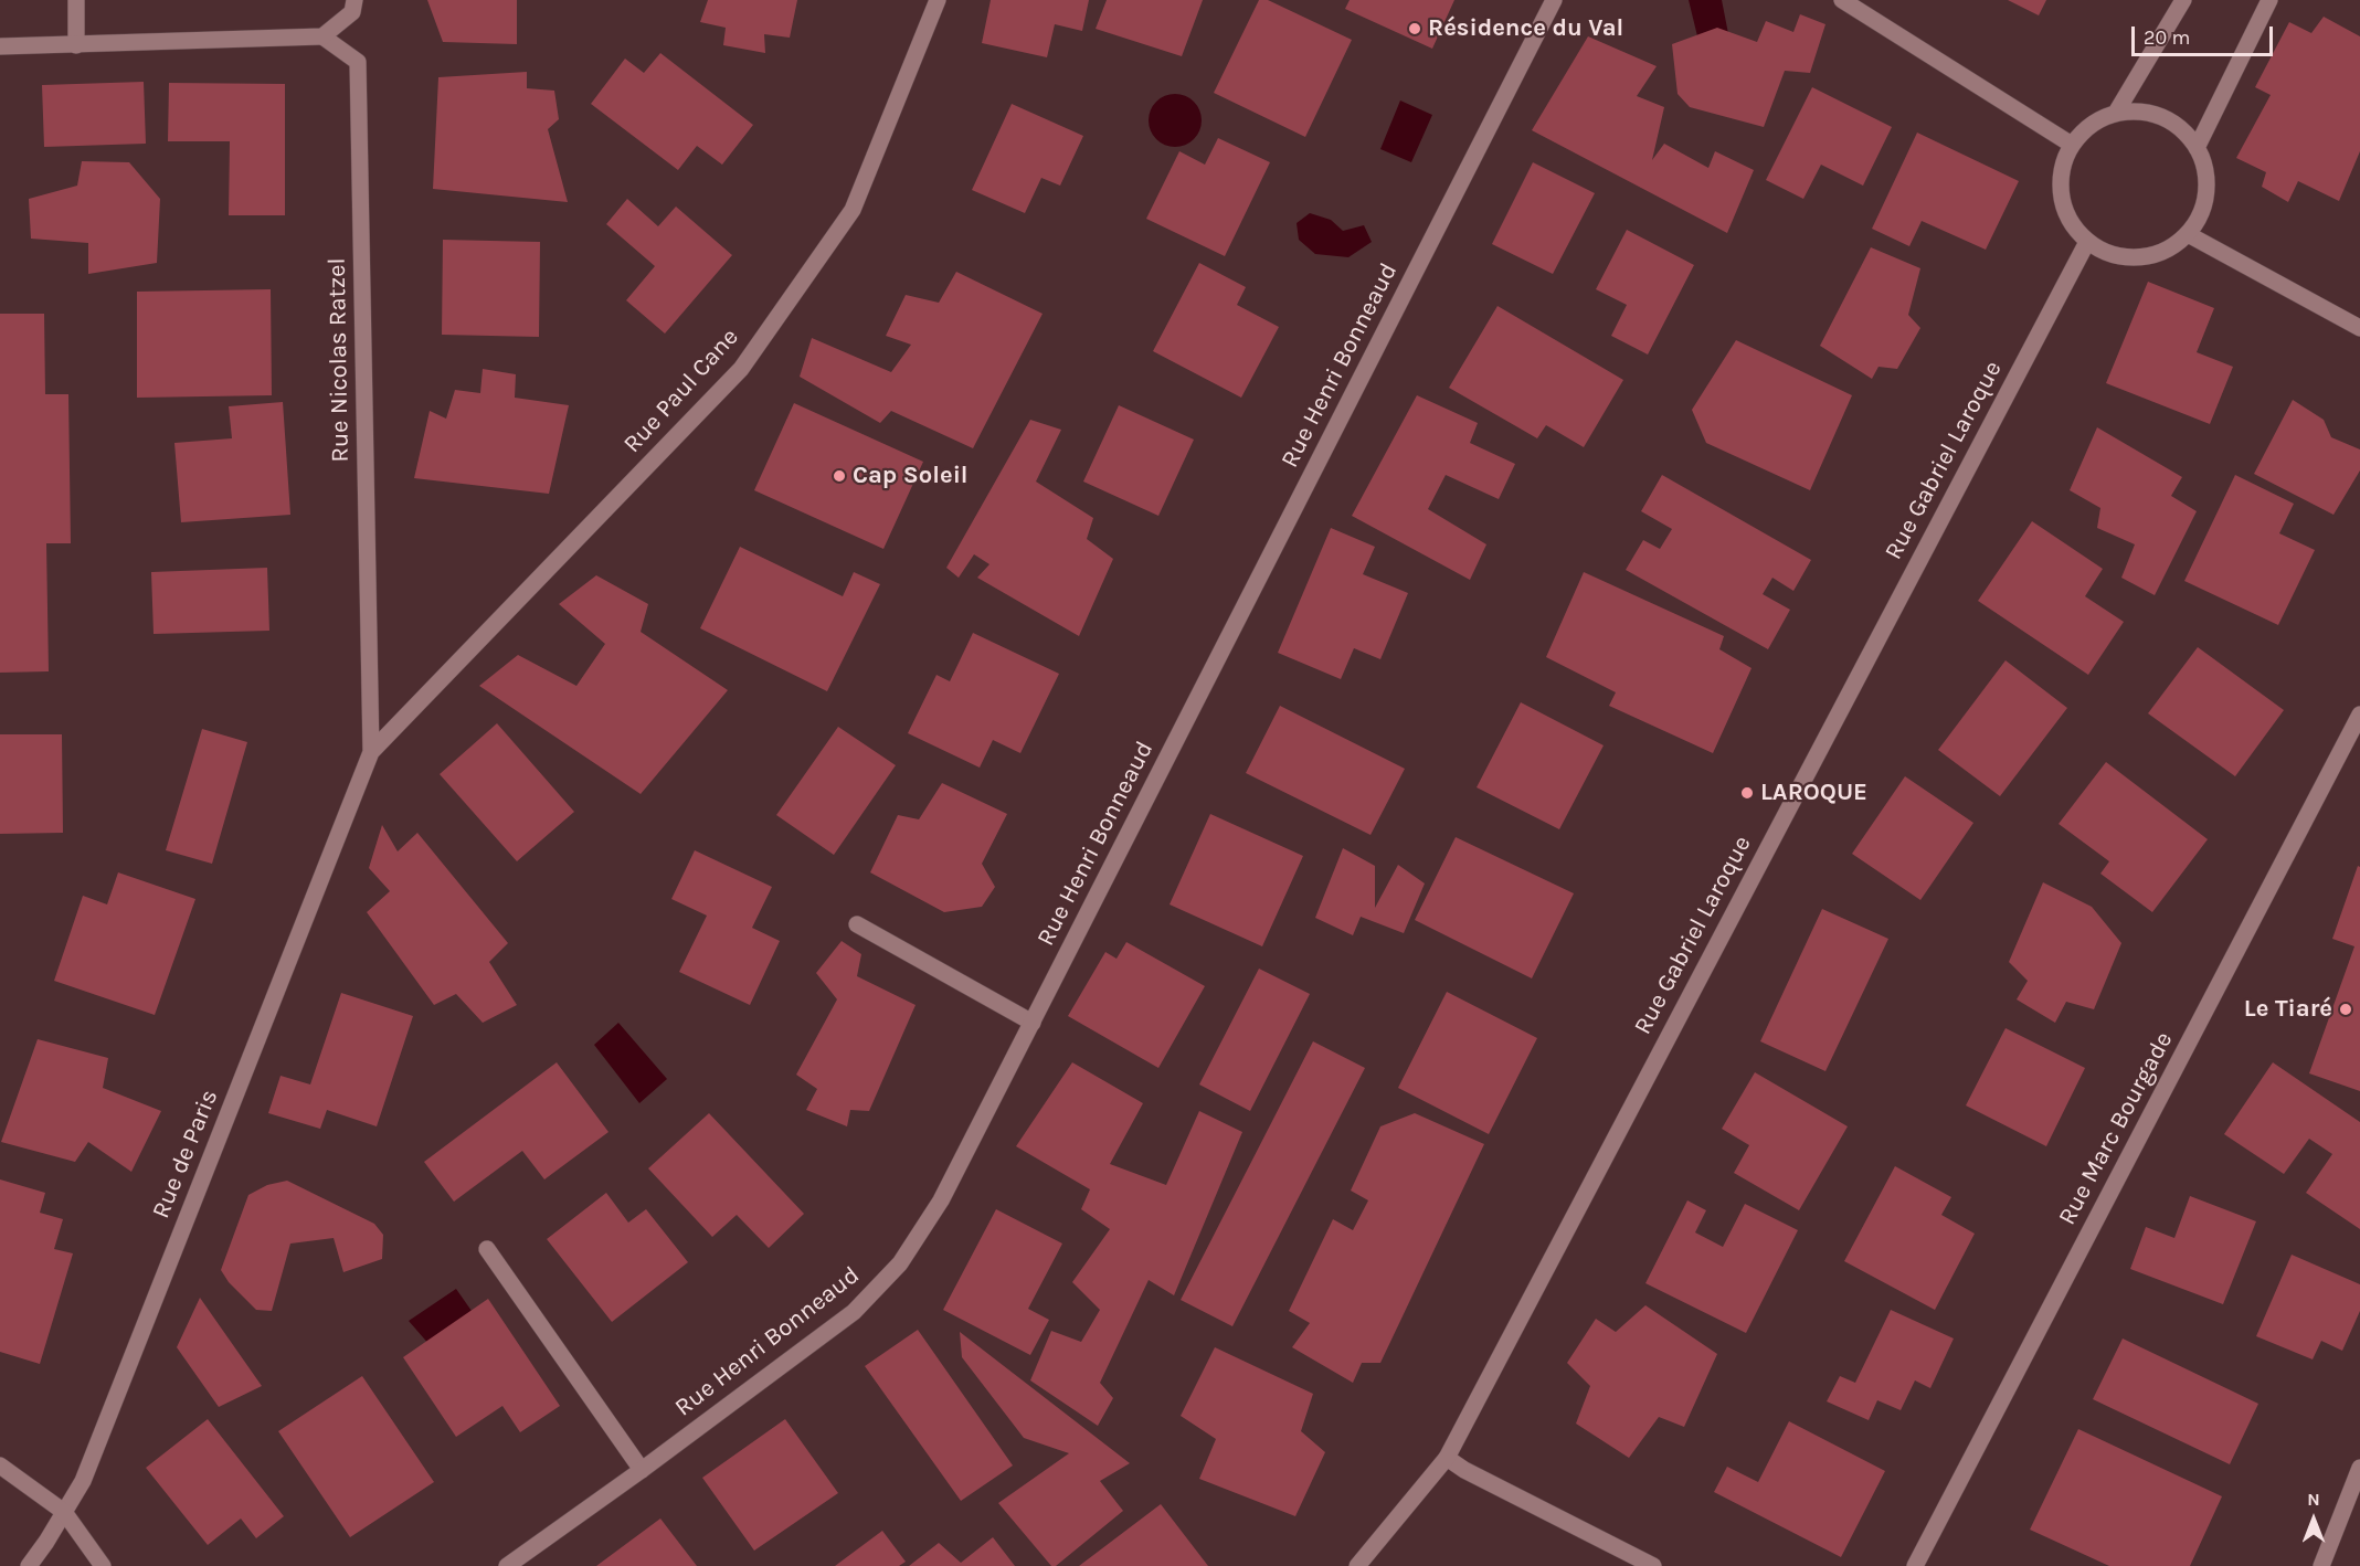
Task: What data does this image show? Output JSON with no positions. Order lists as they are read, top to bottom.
{
  "streets": {
    "street": [
      "Rue Nicolas Ratzel",
      "Rue Henri Bonneaud",
      "Rue Paul Cane",
      "Rue Gabriel Laroque",
      "Rue Marc Bourgade",
      "Rue de Paris"
    ]
  },
  "crossings": [
    ["Rue Nicolas Ratzel", "Rue Paul Cane"],
    ["Rue Nicolas Ratzel", "Rue de Paris"],
    ["Rue Paul Cane", "Rue de Paris"]
  ],
  "places": [
    "Résidence du Val",
    "Cap Soleil",
    "LAROQUE",
    "Le Tiaré"
  ],
  "scale_bar": "20 m",
  "north": "top"
}
